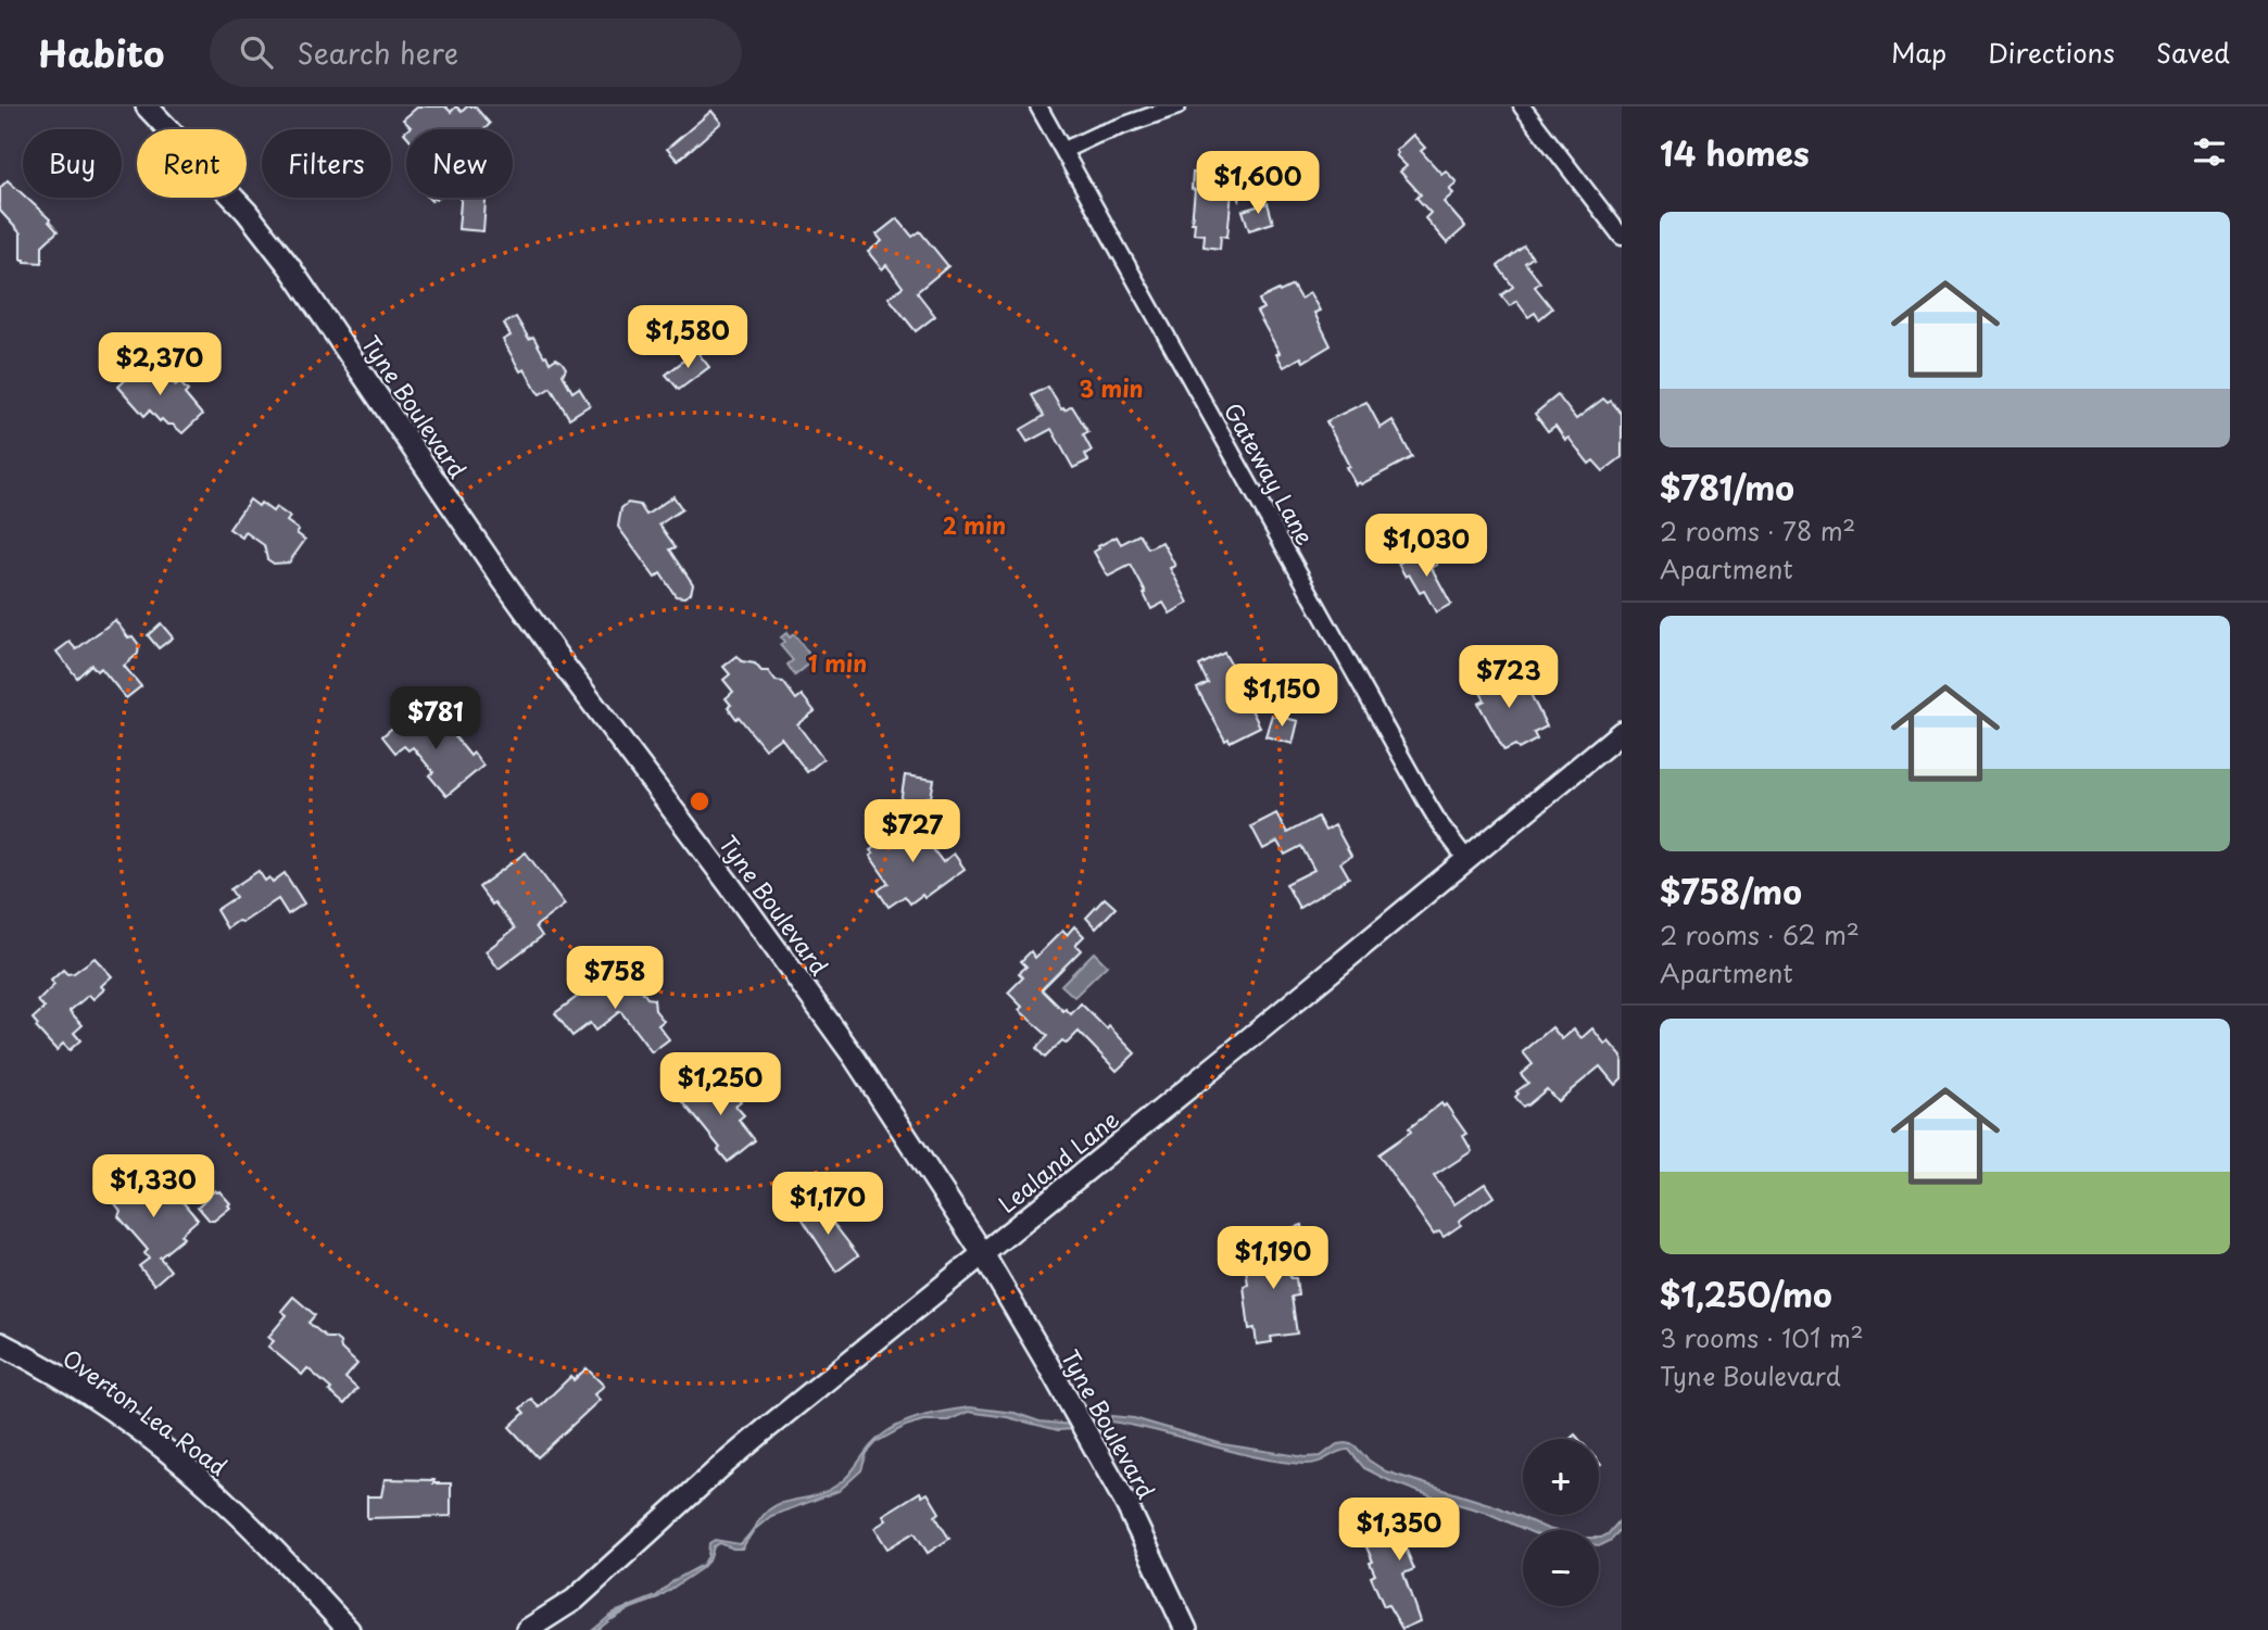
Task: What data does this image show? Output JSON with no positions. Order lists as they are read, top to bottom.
{
  "streets": {
    "street": [
      "Tyne Boulevard",
      "Gateway Lane",
      "Lealand Lane",
      "Overton Lea Road"
    ]
  },
  "crossings": [
    ["Tyne Boulevard", "Lealand Lane"],
    ["Gateway Lane", "Lealand Lane"]
  ],
  "page": {
    "header": "Habito",
    "search": "Search here",
    "nav": ["Map", "Directions", "Saved"],
    "heading": "14 homes",
    "chip": [
      "Buy",
      "Rent",
      "Filters",
      "New"
    ],
    "price": [
      "$1,600",
      "$1,580",
      "$2,370",
      "$1,030",
      "$723",
      "$1,150",
      "$781",
      "$727",
      "$758",
      "$1,250",
      "$1,330",
      "$1,170",
      "$1,190",
      "$1,350"
    ],
    "list": [
      {
        "name": "$781/mo",
        "note": "2 rooms · 78 m² · Apartment"
      },
      {
        "name": "$758/mo",
        "note": "2 rooms · 62 m² · Apartment"
      },
      {
        "name": "$1,250/mo",
        "note": "3 rooms · 101 m² · Tyne Boulevard"
      }
    ],
    "map_buttons": ["+", "−"]
  },
  "rings": ["3 min", "2 min", "1 min"]
}
